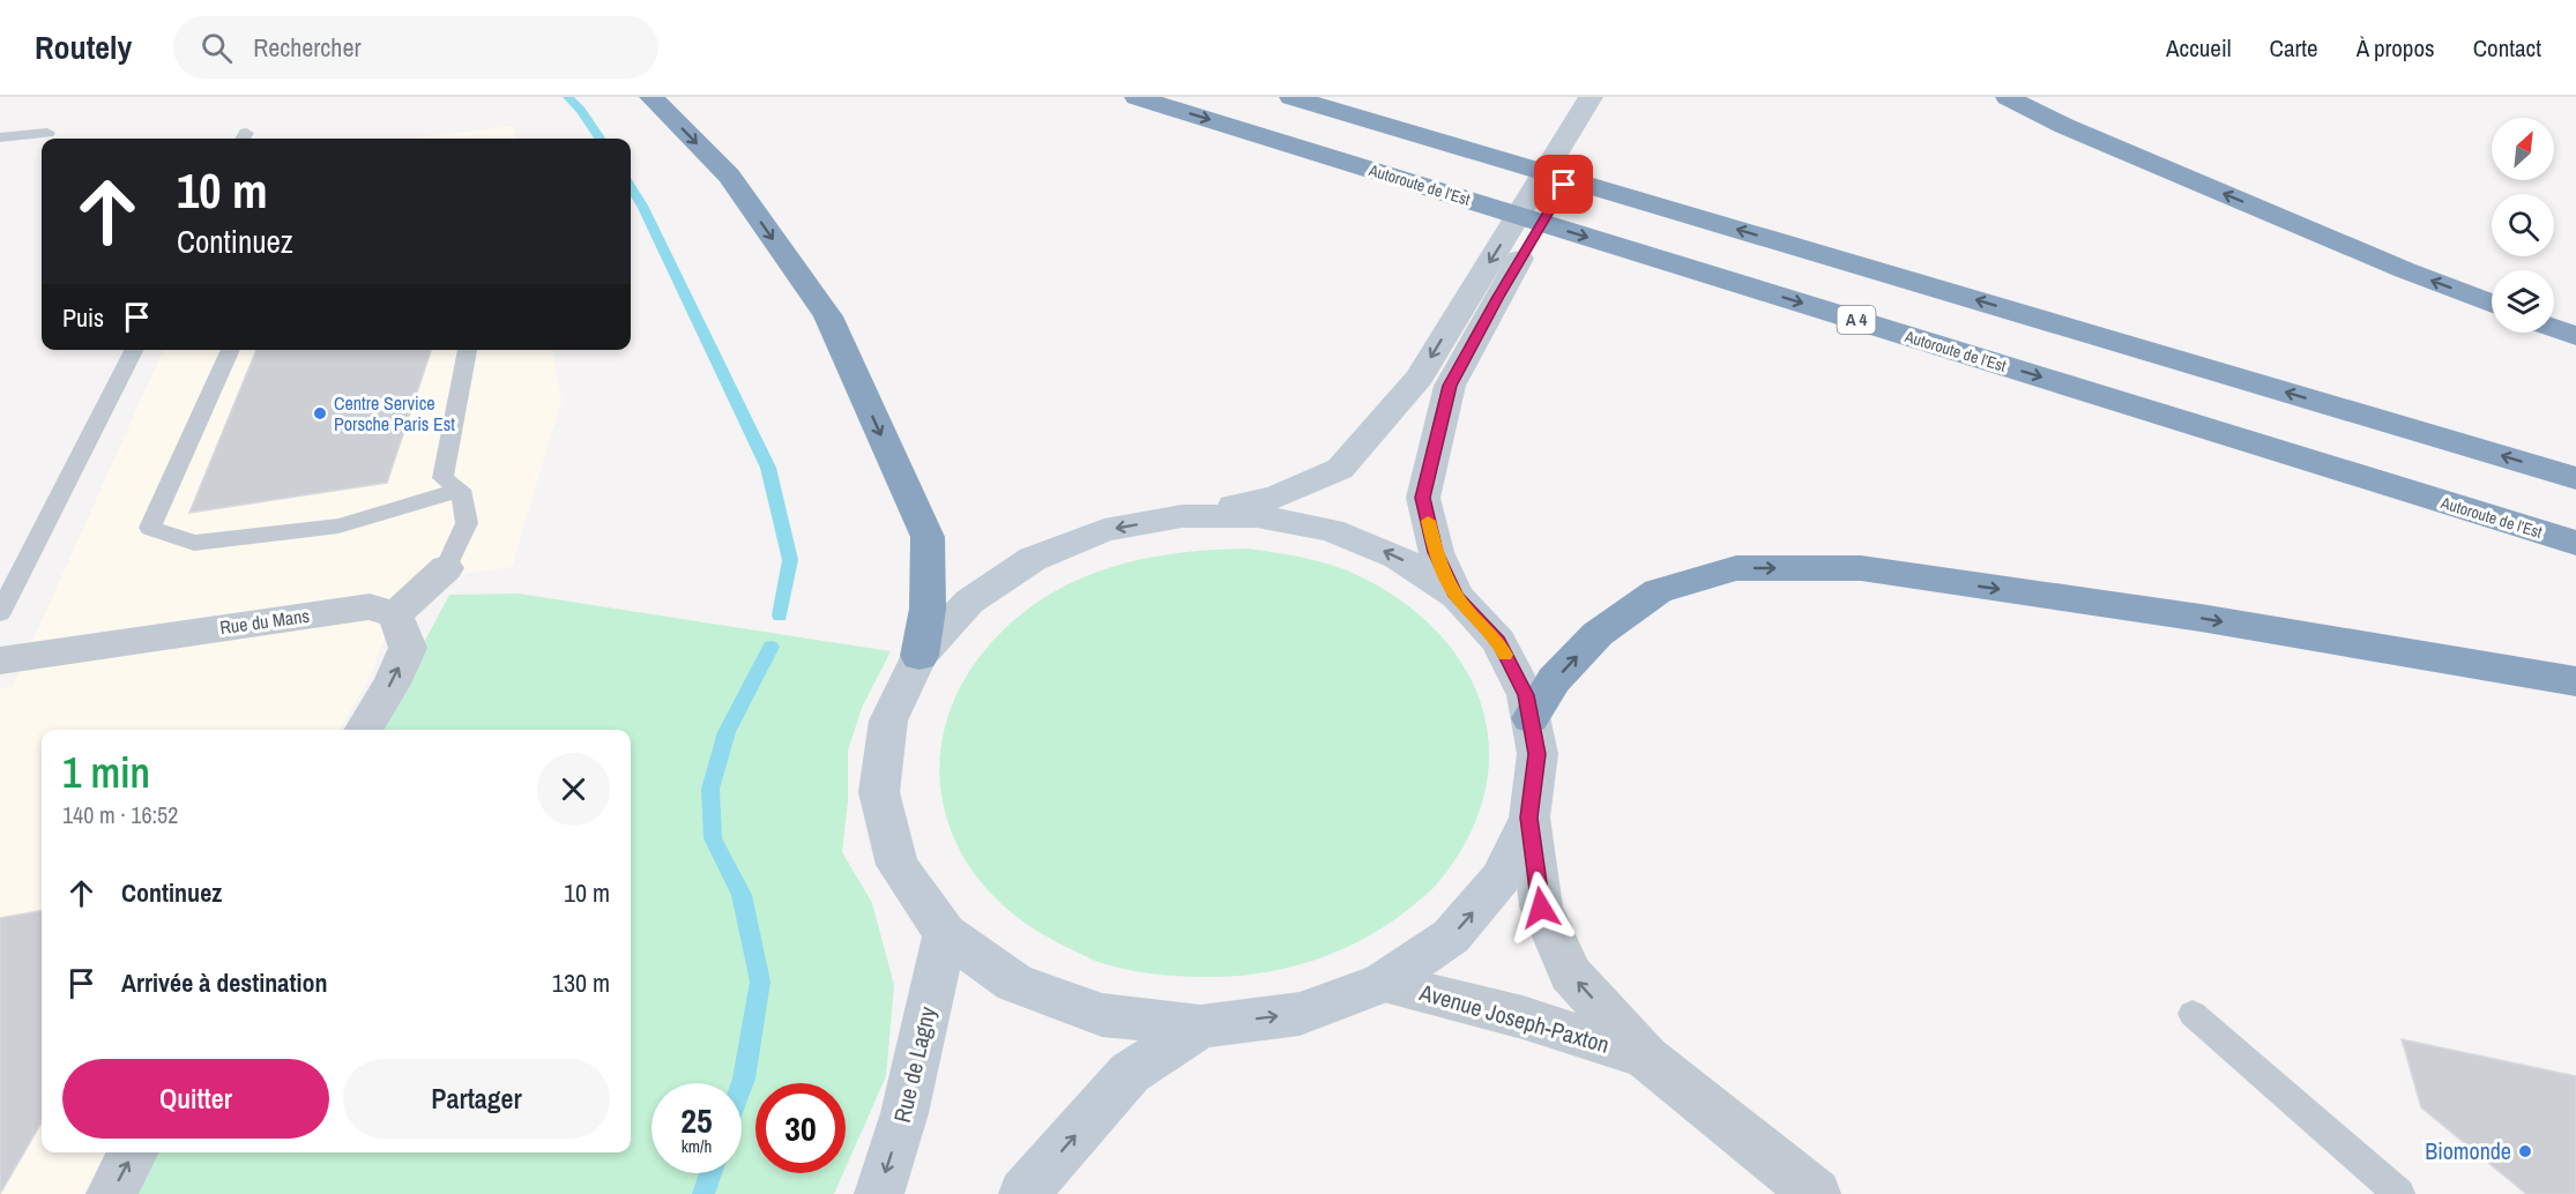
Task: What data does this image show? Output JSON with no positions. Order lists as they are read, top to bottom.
{
  "streets": {
    "highway": ["Autoroute de l’Est", "A 4"],
    "main road": ["Rue de Lagny"],
    "street": ["Rue du Mans", "Avenue Joseph-Paxton"]
  },
  "one_way": ["Rue de Lagny"],
  "places": ["Centre Service Porsche Paris Est", "Biomonde"],
  "north": "top right",
  "page": {
    "header": "Routely",
    "search": "Rechercher",
    "nav": [
      "Accueil",
      "Carte",
      "À propos",
      "Contact"
    ],
    "turn": ["10 m", "Continuez"],
    "then": "Puis",
    "heading": ["1 min", "140 m · 16:52"],
    "list": [
      {
        "name": "Continuez",
        "value": "10 m"
      },
      {
        "name": "Arrivée à destination",
        "value": "130 m"
      }
    ],
    "buttons": ["Quitter", "Partager"],
    "speed": "25 km/h",
    "limit": "30"
  }
}
